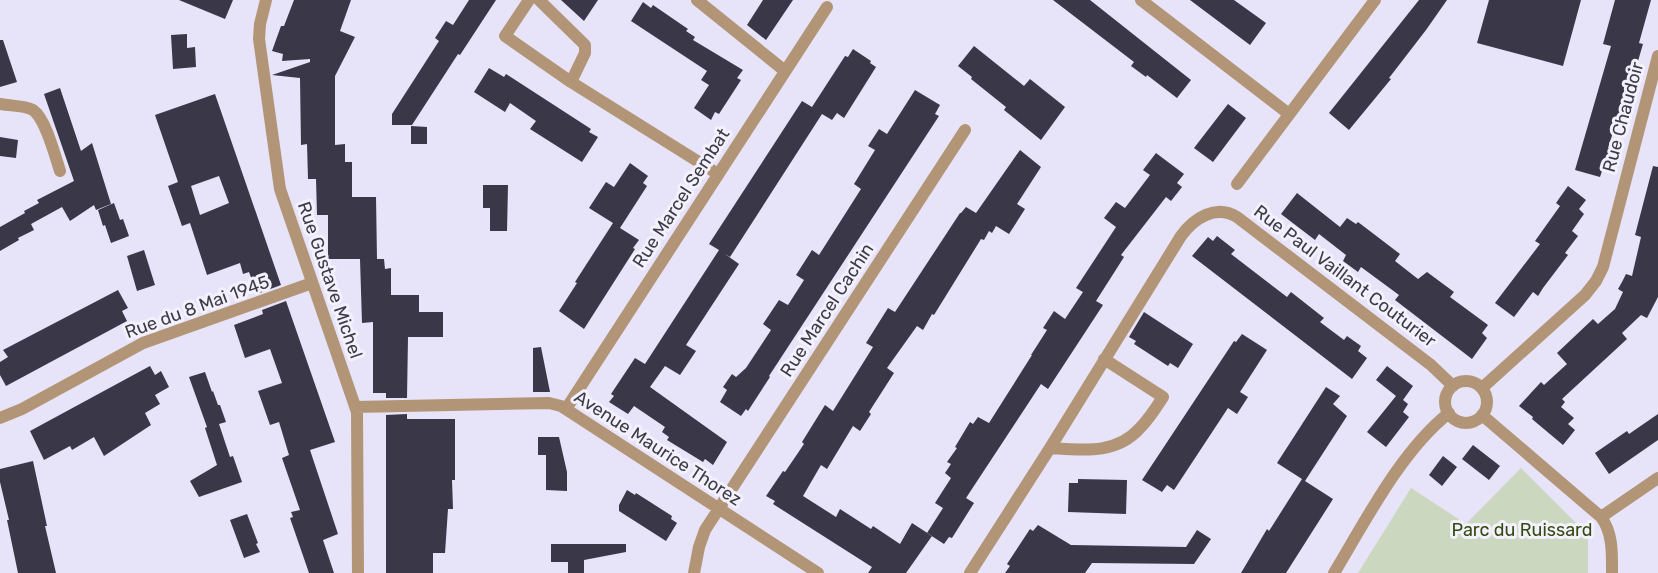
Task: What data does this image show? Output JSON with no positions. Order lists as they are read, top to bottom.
{
  "streets": {
    "street": [
      "Rue Chaudoir",
      "Rue Marcel Sembat",
      "Rue Paul Vaillant Couturier",
      "Rue Gustave Michel",
      "Rue du 8 Mai 1945",
      "Rue Marcel Cachin",
      "Avenue Maurice Thorez"
    ]
  },
  "crossings": [
    ["Rue Chaudoir", "Rue Paul Vaillant Couturier"],
    ["Rue Marcel Sembat", "Avenue Maurice Thorez"],
    ["Rue Gustave Michel", "Rue du 8 Mai 1945"],
    ["Rue Gustave Michel", "Avenue Maurice Thorez"],
    ["Rue Marcel Cachin", "Avenue Maurice Thorez"]
  ],
  "parks": ["Parc du Ruissard"]
}
